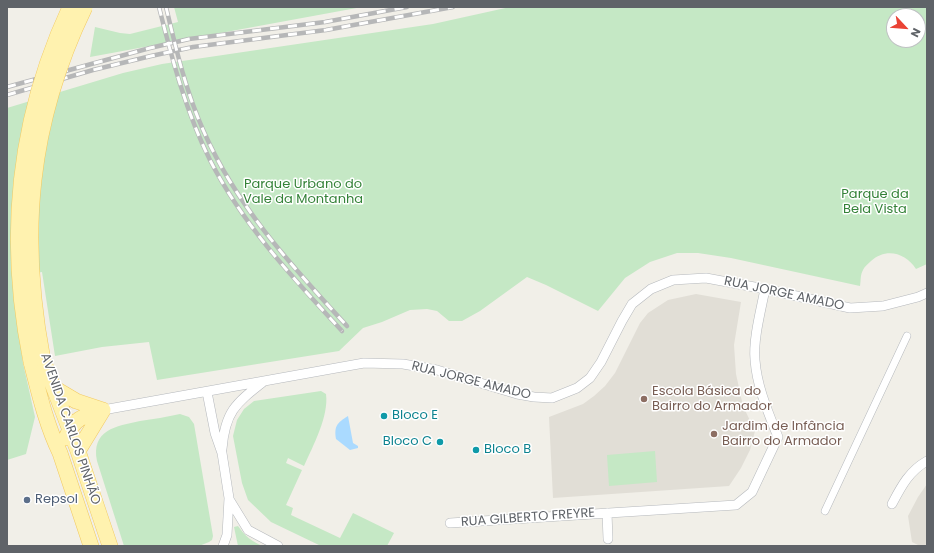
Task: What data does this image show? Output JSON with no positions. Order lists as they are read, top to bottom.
{
  "streets": {
    "main road": ["AVENIDA CARLOS PINHÃO"],
    "street": ["RUA JORGE AMADO", "RUA GILBERTO FREYRE"]
  },
  "crossings": [
    ["RUA JORGE AMADO", "RUA GILBERTO FREYRE"]
  ],
  "parks": ["Parque Urbano do Vale da Montanha", "Parque da Bela Vista"],
  "places": [
    "Escola Básica do Bairro do Armador",
    "Bloco E",
    "Jardim de Infância Bairro do Armador",
    "Bloco C",
    "Bloco B",
    "Repsol"
  ],
  "north": "bottom right"
}
